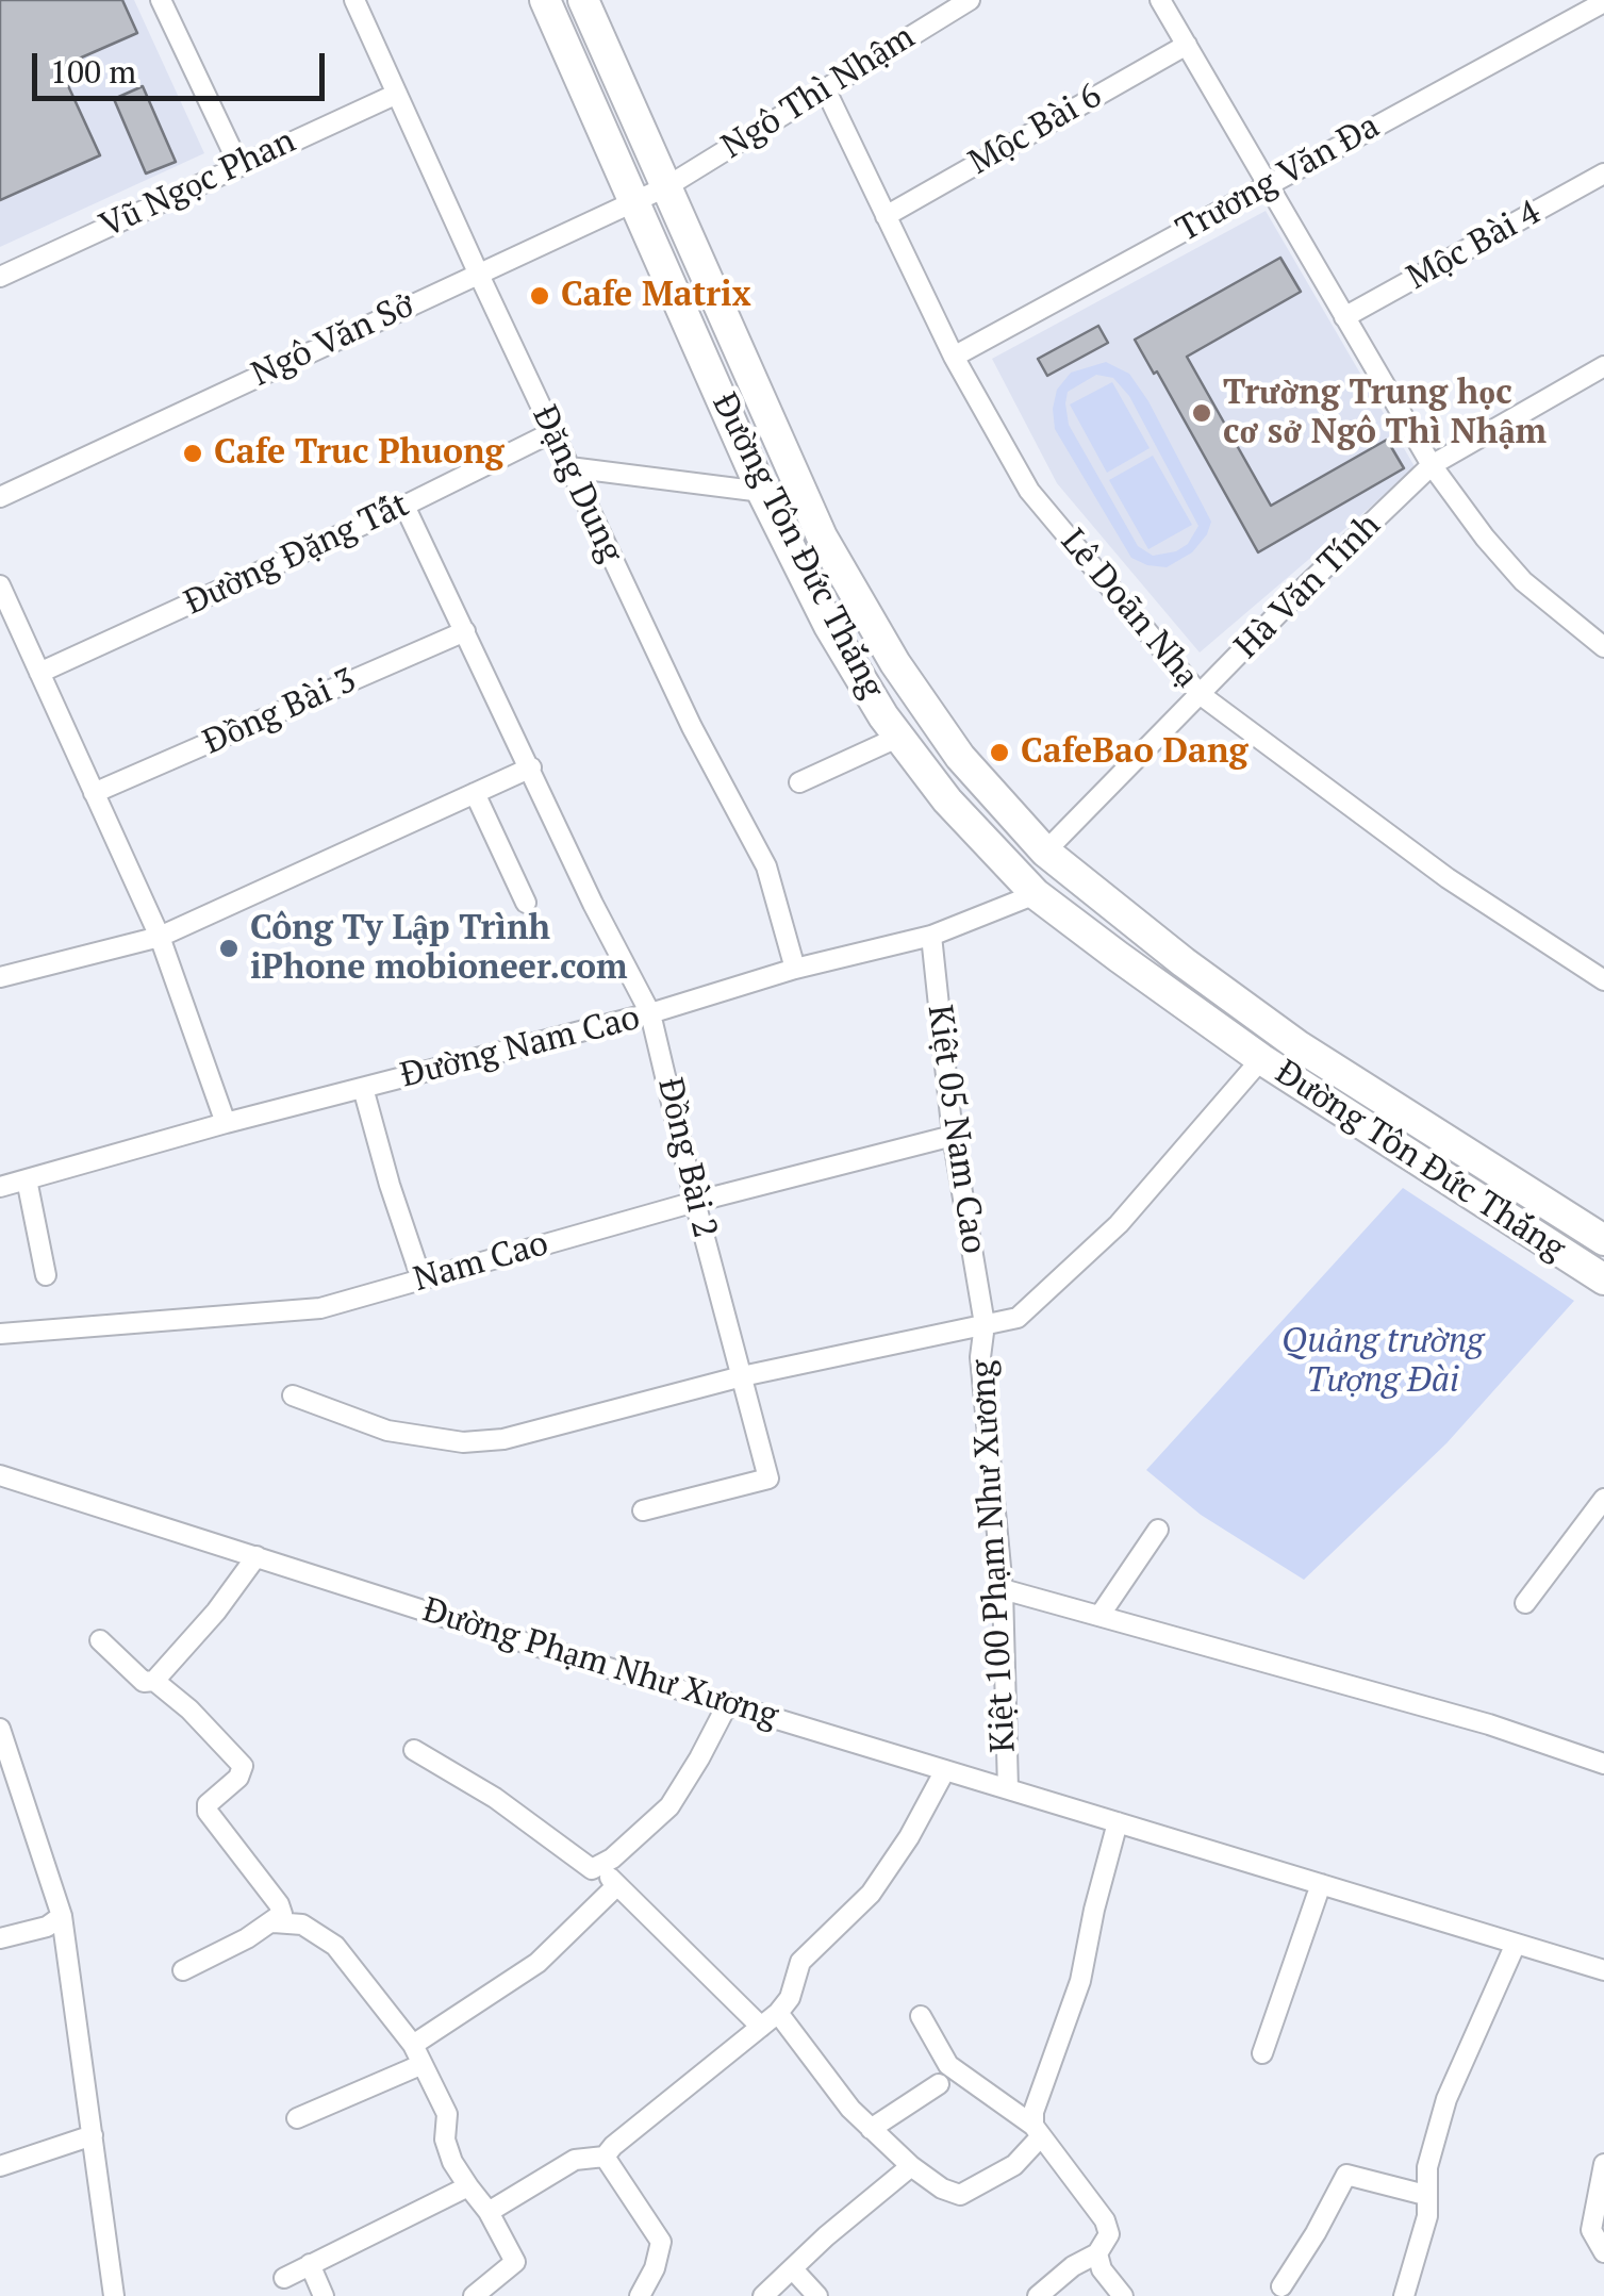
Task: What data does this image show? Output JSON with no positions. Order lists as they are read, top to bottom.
{
  "streets": {
    "highway": ["Đường Tôn Đức Thắng"],
    "street": [
      "Ngô Thì Nhậm",
      "Mộc Bài 6",
      "Trương Văn Đa",
      "Vũ Ngọc Phan",
      "Mộc Bài 4",
      "Ngô Văn Sở",
      "Đặng Dung",
      "Đường Đặng Tất",
      "Hà Văn Tính",
      "Lê Doãn Nhạ",
      "Đồng Bài 3",
      "Đường Nam Cao",
      "Kiệt 05 Nam Cao",
      "Đồng Bài 2",
      "Nam Cao",
      "Kiệt 100 Phạm Như Xương",
      "Đường Phạm Như Xương"
    ]
  },
  "crossings": [
    ["Ngô Thì Nhậm", "Ngô Văn Sở"],
    ["Ngô Thì Nhậm", "Đường Tôn Đức Thắng"],
    ["Ngô Thì Nhậm", "Lê Doãn Nhạ"],
    ["Mộc Bài 6", "Lê Doãn Nhạ"],
    ["Trương Văn Đa", "Lê Doãn Nhạ"],
    ["Vũ Ngọc Phan", "Đặng Dung"],
    ["Ngô Văn Sở", "Đặng Dung"],
    ["Ngô Văn Sở", "Đường Tôn Đức Thắng"],
    ["Đặng Dung", "Đường Đặng Tất"],
    ["Đặng Dung", "Đường Nam Cao"],
    ["Đường Tôn Đức Thắng", "Hà Văn Tính"],
    ["Đường Tôn Đức Thắng", "Đường Nam Cao"],
    ["Đường Đặng Tất", "Đồng Bài 2"],
    ["Hà Văn Tính", "Lê Doãn Nhạ"],
    ["Đồng Bài 3", "Đồng Bài 2"],
    ["Đường Nam Cao", "Kiệt 05 Nam Cao"],
    ["Đường Nam Cao", "Đồng Bài 2"],
    ["Kiệt 05 Nam Cao", "Nam Cao"],
    ["Kiệt 05 Nam Cao", "Kiệt 100 Phạm Như Xương"],
    ["Đồng Bài 2", "Nam Cao"],
    ["Kiệt 100 Phạm Như Xương", "Đường Phạm Như Xương"]
  ],
  "parks": ["Quảng trường Tượng Đài"],
  "places": [
    "Cafe Matrix",
    "Trường Trung học cơ sở Ngô Thì Nhậm",
    "Cafe Truc Phuong",
    "CafeBao Dang",
    "Công Ty Lập Trình iPhone mobioneer.com"
  ],
  "scale_bar": "100 m"
}
